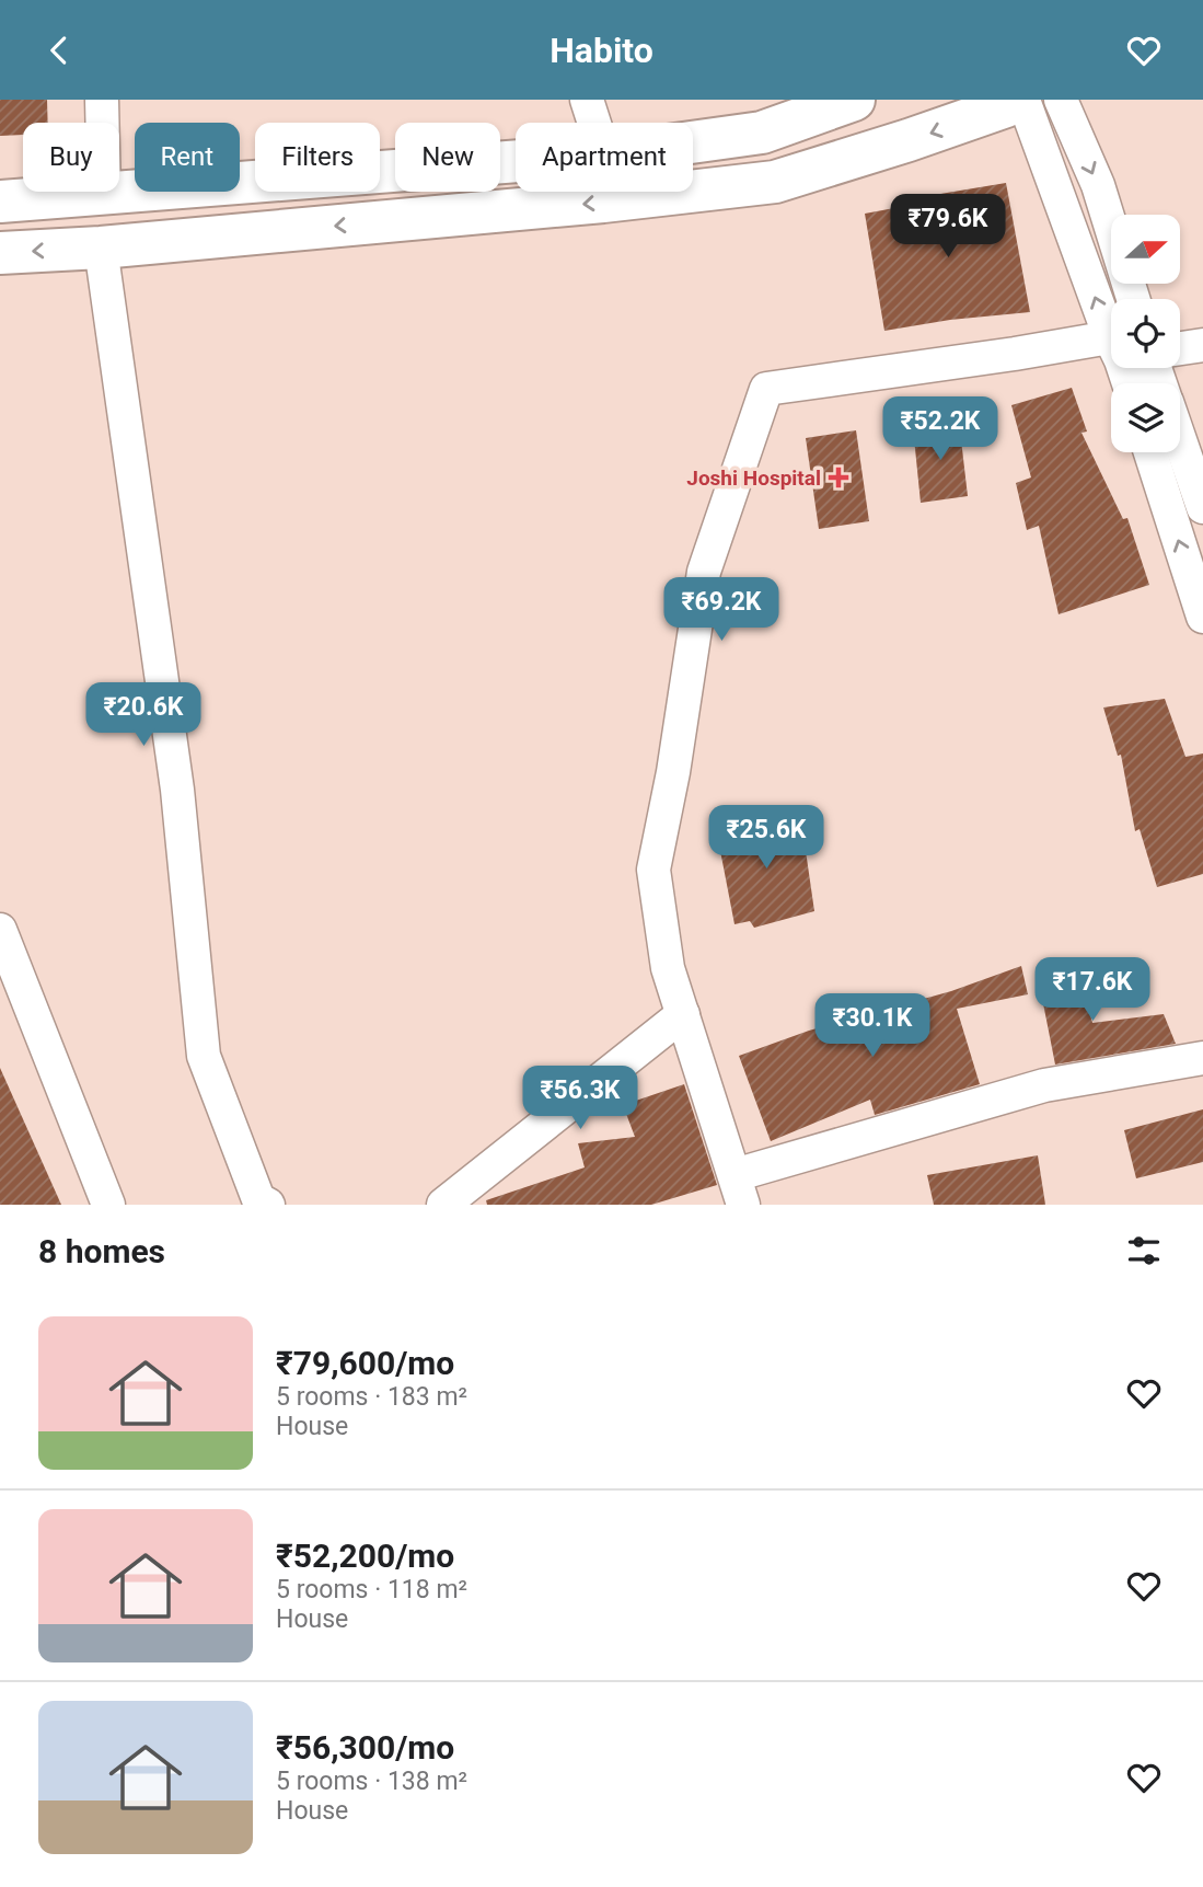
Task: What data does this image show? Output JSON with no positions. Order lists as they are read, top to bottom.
{
  "places": {
    "health": ["Joshi Hospital"]
  },
  "north": "right",
  "page": {
    "header": "Habito",
    "chip": [
      "Buy",
      "Rent",
      "Filters",
      "New",
      "Apartment"
    ],
    "price": [
      "₹79.6K",
      "₹52.2K",
      "₹69.2K",
      "₹20.6K",
      "₹25.6K",
      "₹17.6K",
      "₹30.1K",
      "₹56.3K"
    ],
    "heading": "8 homes",
    "list": [
      {
        "name": "₹79,600/mo",
        "note": "5 rooms · 183 m² · House"
      },
      {
        "name": "₹52,200/mo",
        "note": "5 rooms · 118 m² · House"
      },
      {
        "name": "₹56,300/mo",
        "note": "5 rooms · 138 m² · House"
      }
    ]
  }
}
